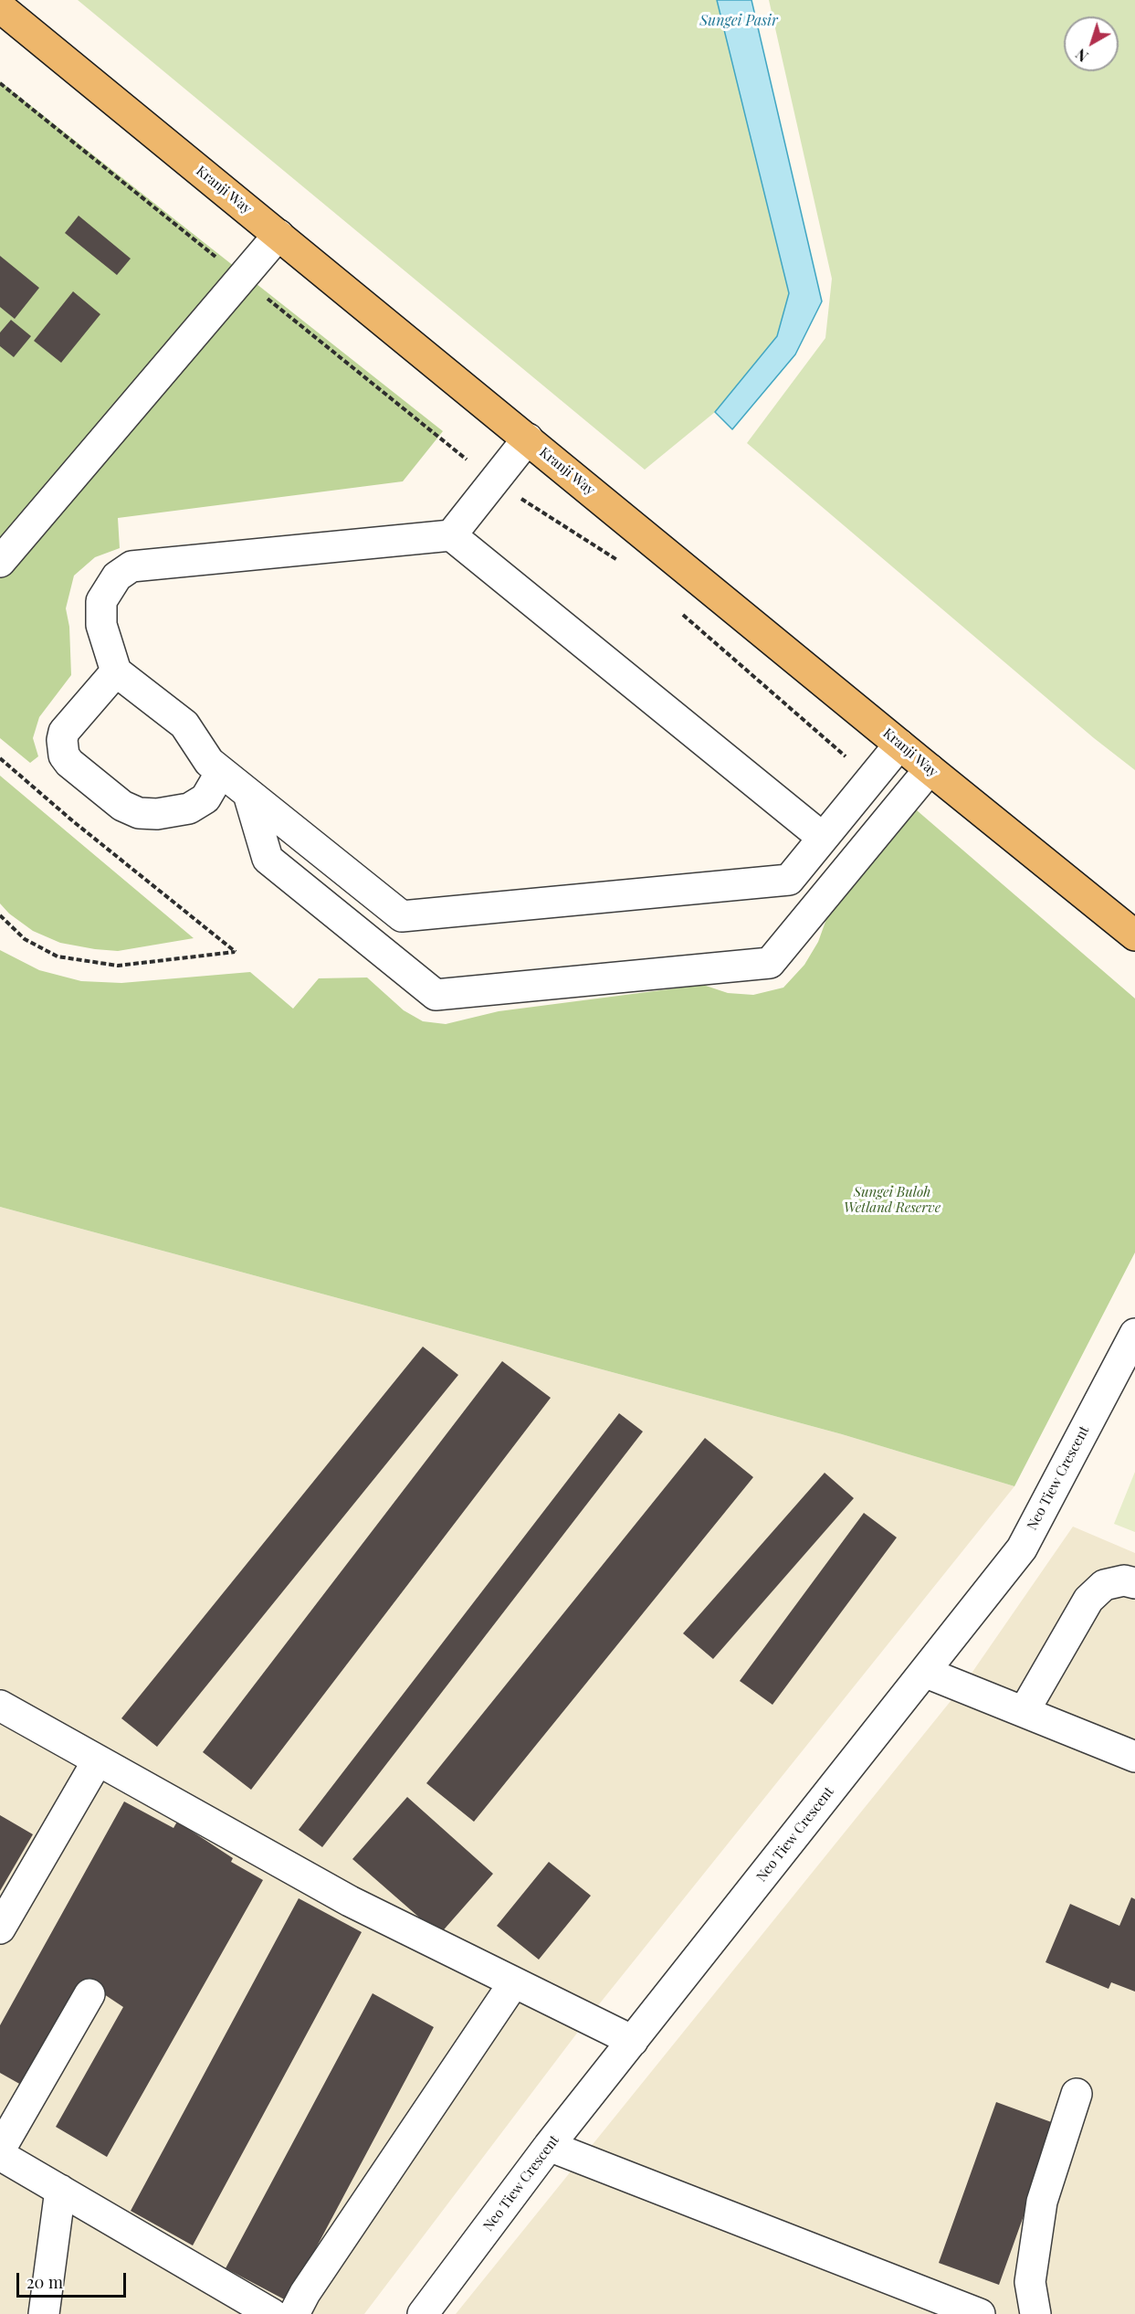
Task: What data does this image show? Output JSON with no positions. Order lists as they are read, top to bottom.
{
  "streets": {
    "main road": ["Kranji Way"],
    "street": ["Neo Tiew Crescent"]
  },
  "water": ["Sungei Pasir"],
  "parks": ["Sungei Buloh Wetland Reserve"],
  "scale_bar": "20 m",
  "north": "bottom left"
}
